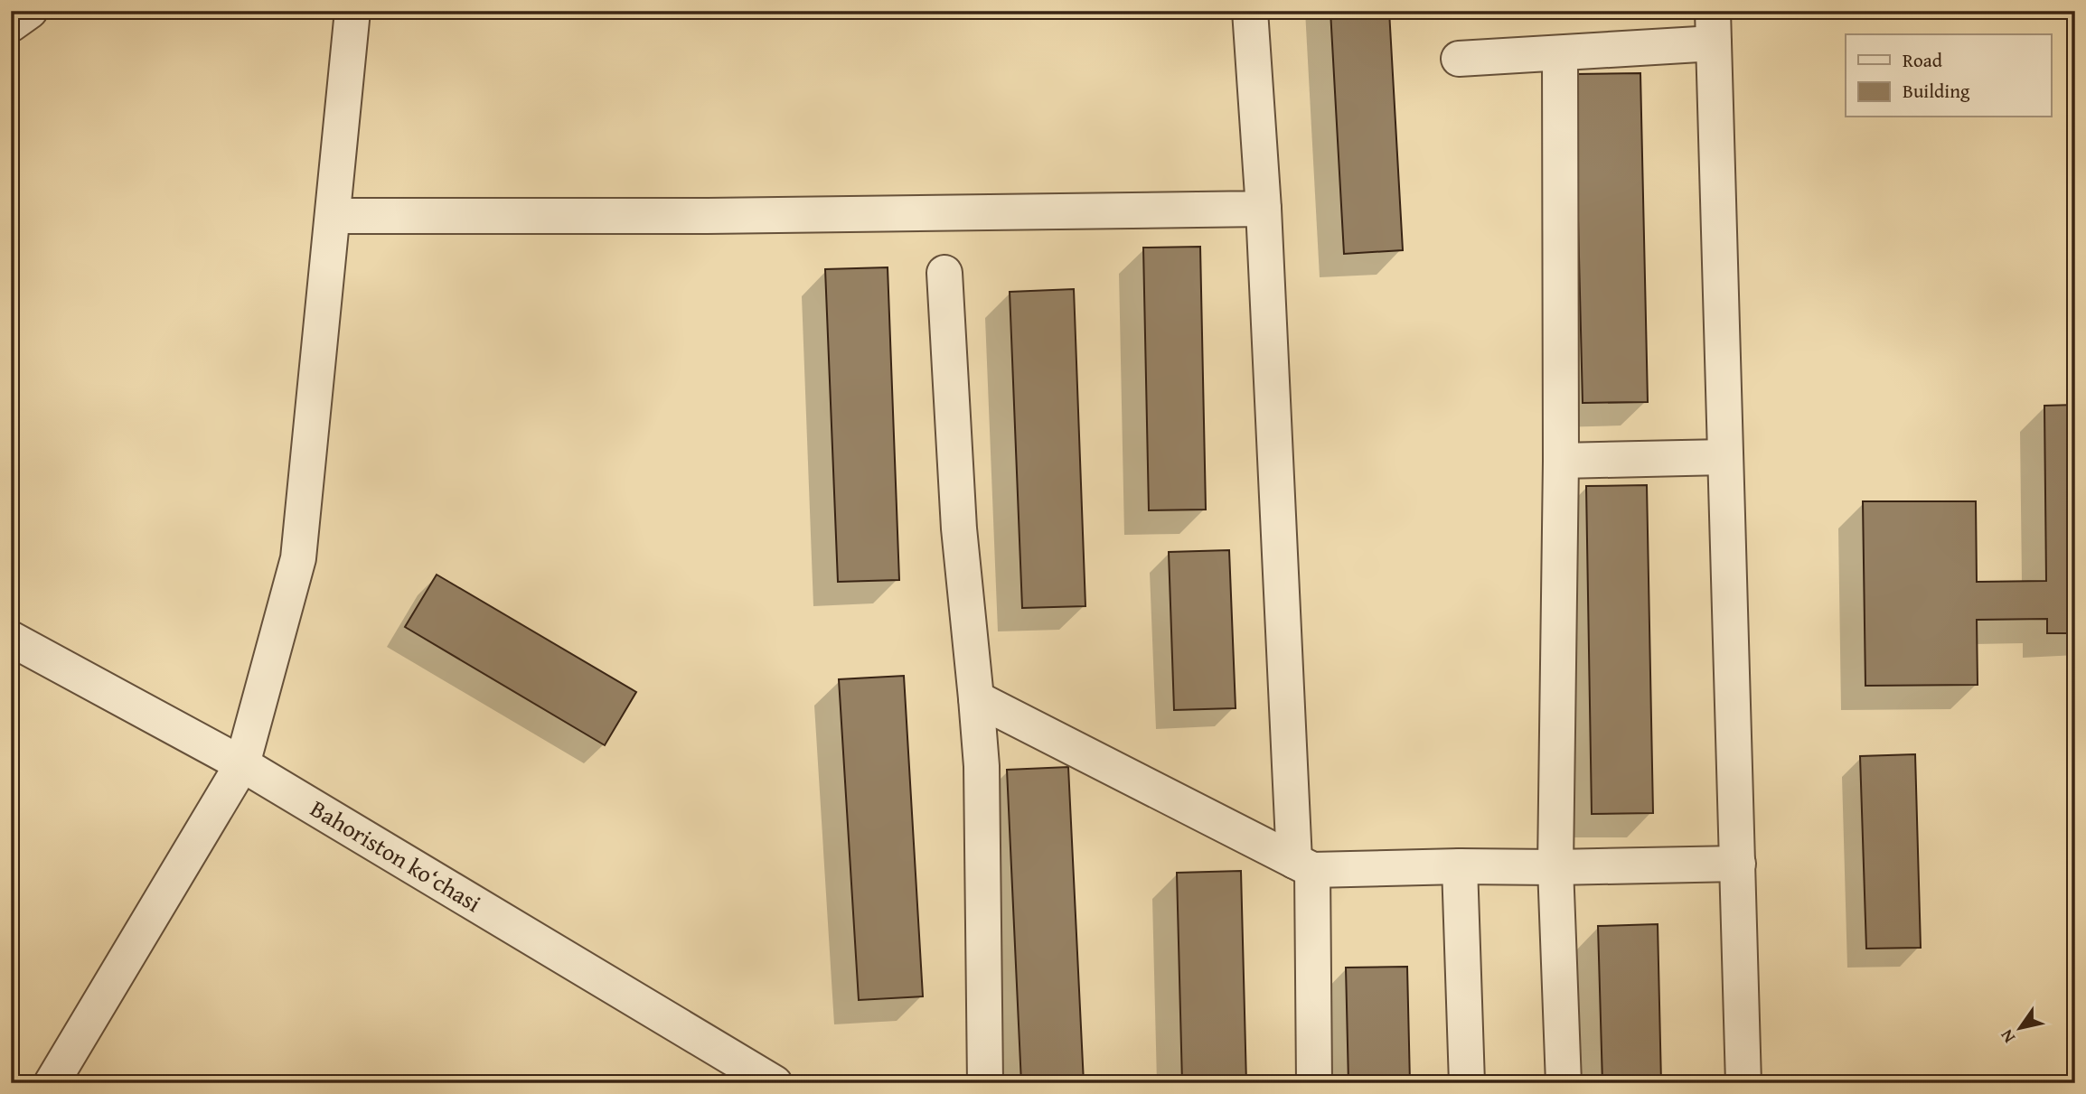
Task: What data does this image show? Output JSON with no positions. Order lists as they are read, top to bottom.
{
  "streets": {
    "street": ["Bahoriston ko‘chasi"]
  },
  "legend": ["Road", "Building"],
  "north": "bottom left"
}
